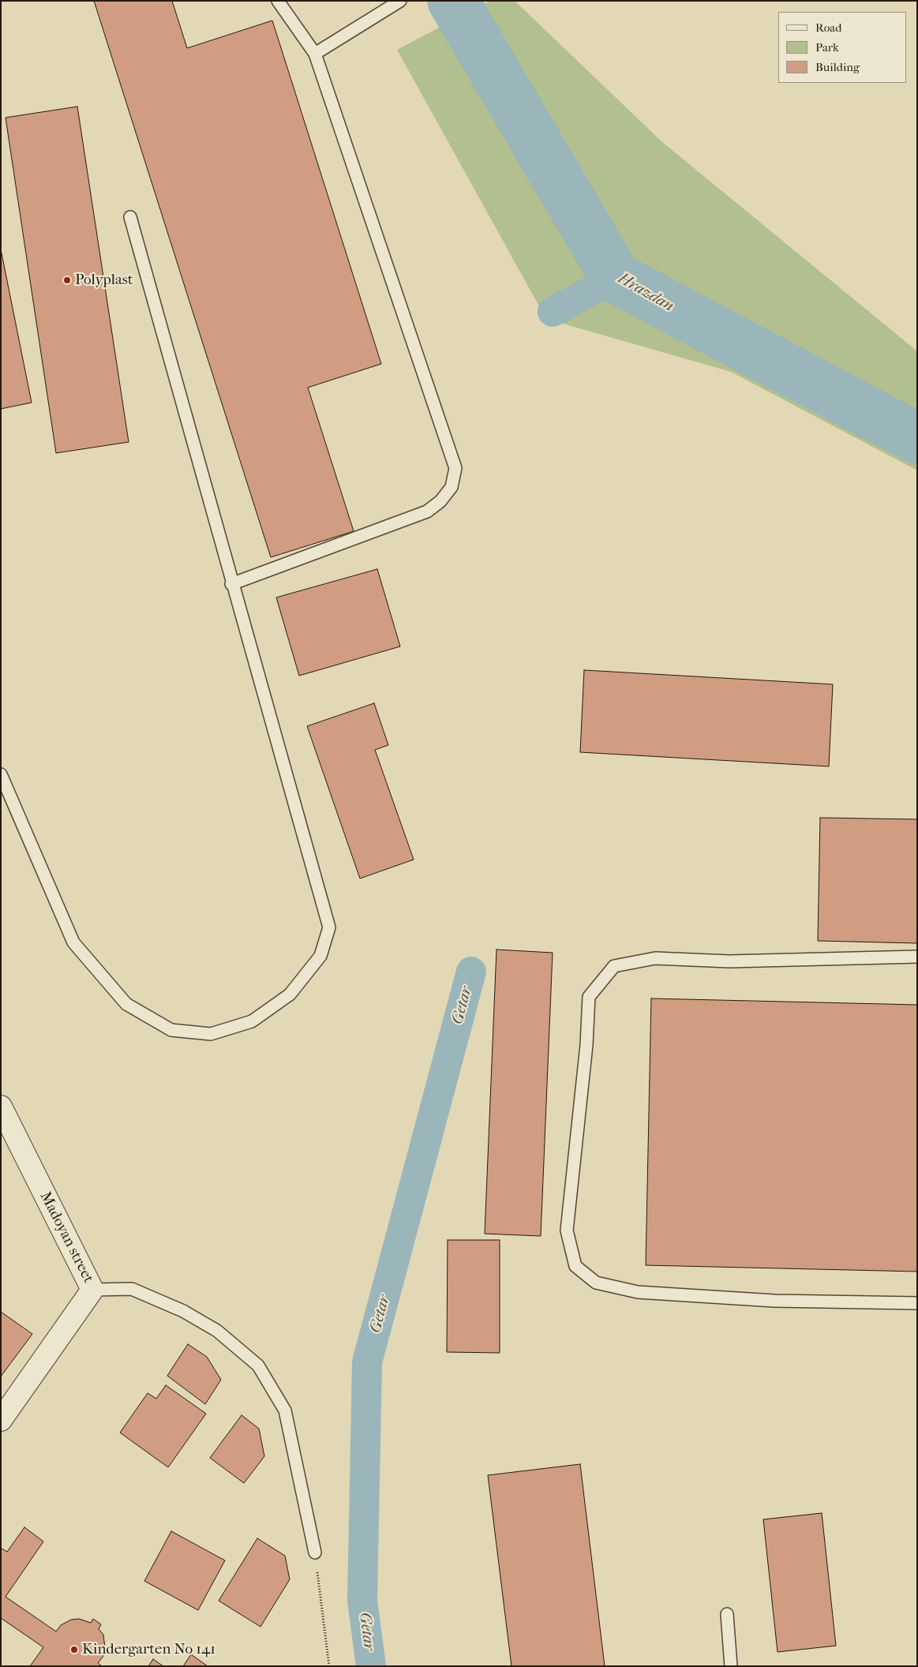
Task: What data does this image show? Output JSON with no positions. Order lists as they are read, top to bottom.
{
  "streets": {
    "street": ["Madoyan street"]
  },
  "water": ["Hrazdan", "Getar"],
  "places": ["Polyplast", "Kindergarten No 141"],
  "legend": ["Road", "Park", "Building"]
}
